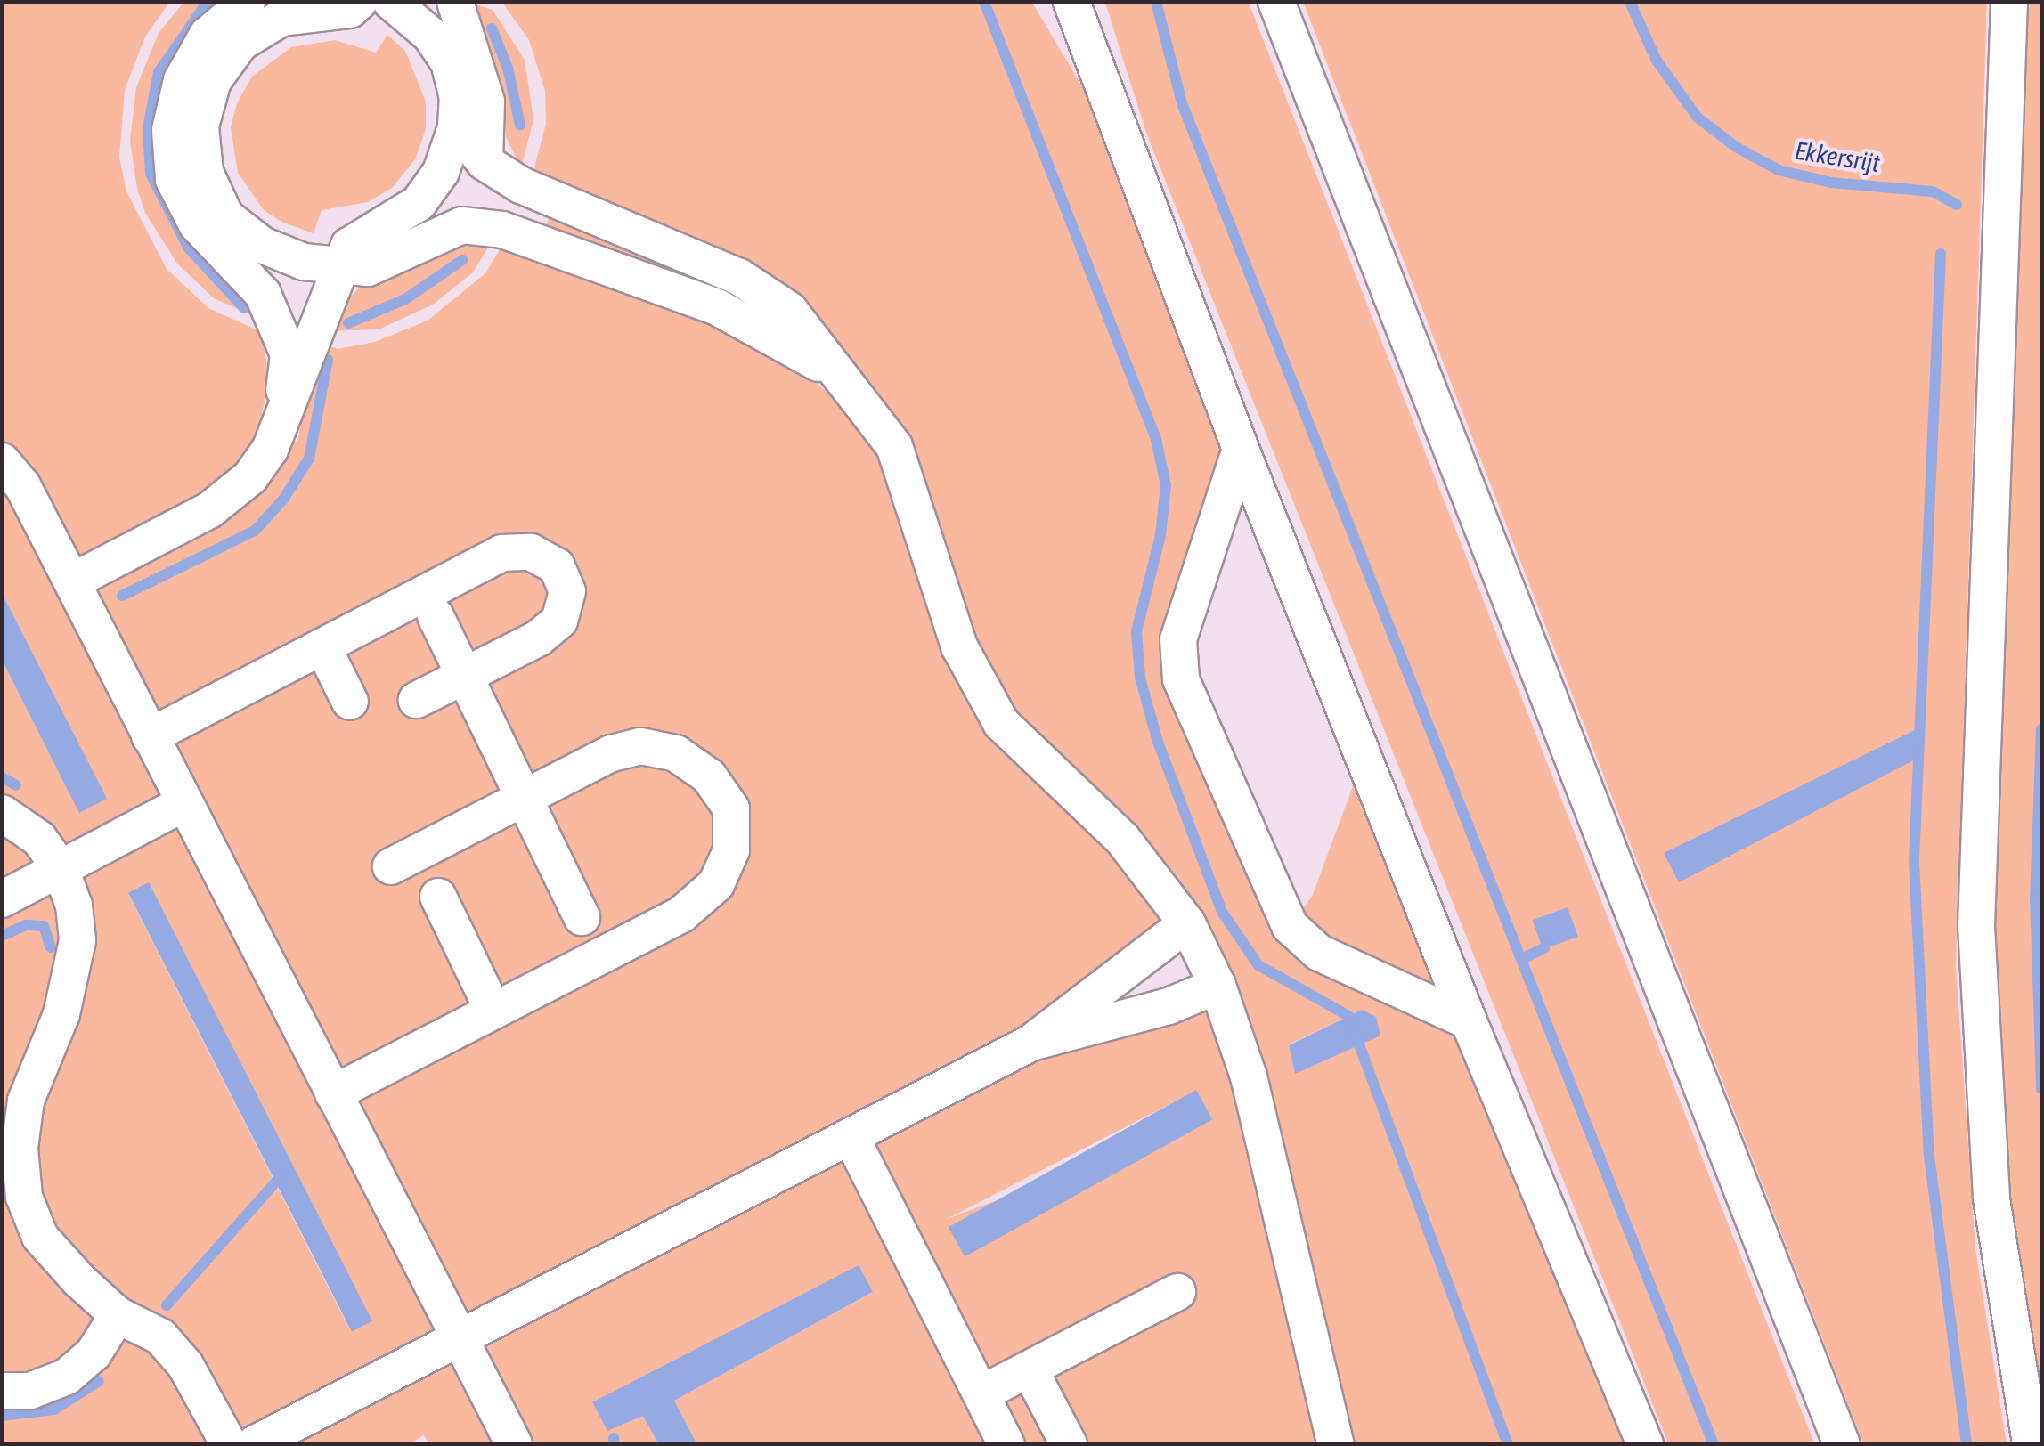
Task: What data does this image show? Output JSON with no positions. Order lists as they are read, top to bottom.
{
  "water": ["Ekkersrijt"]
}
